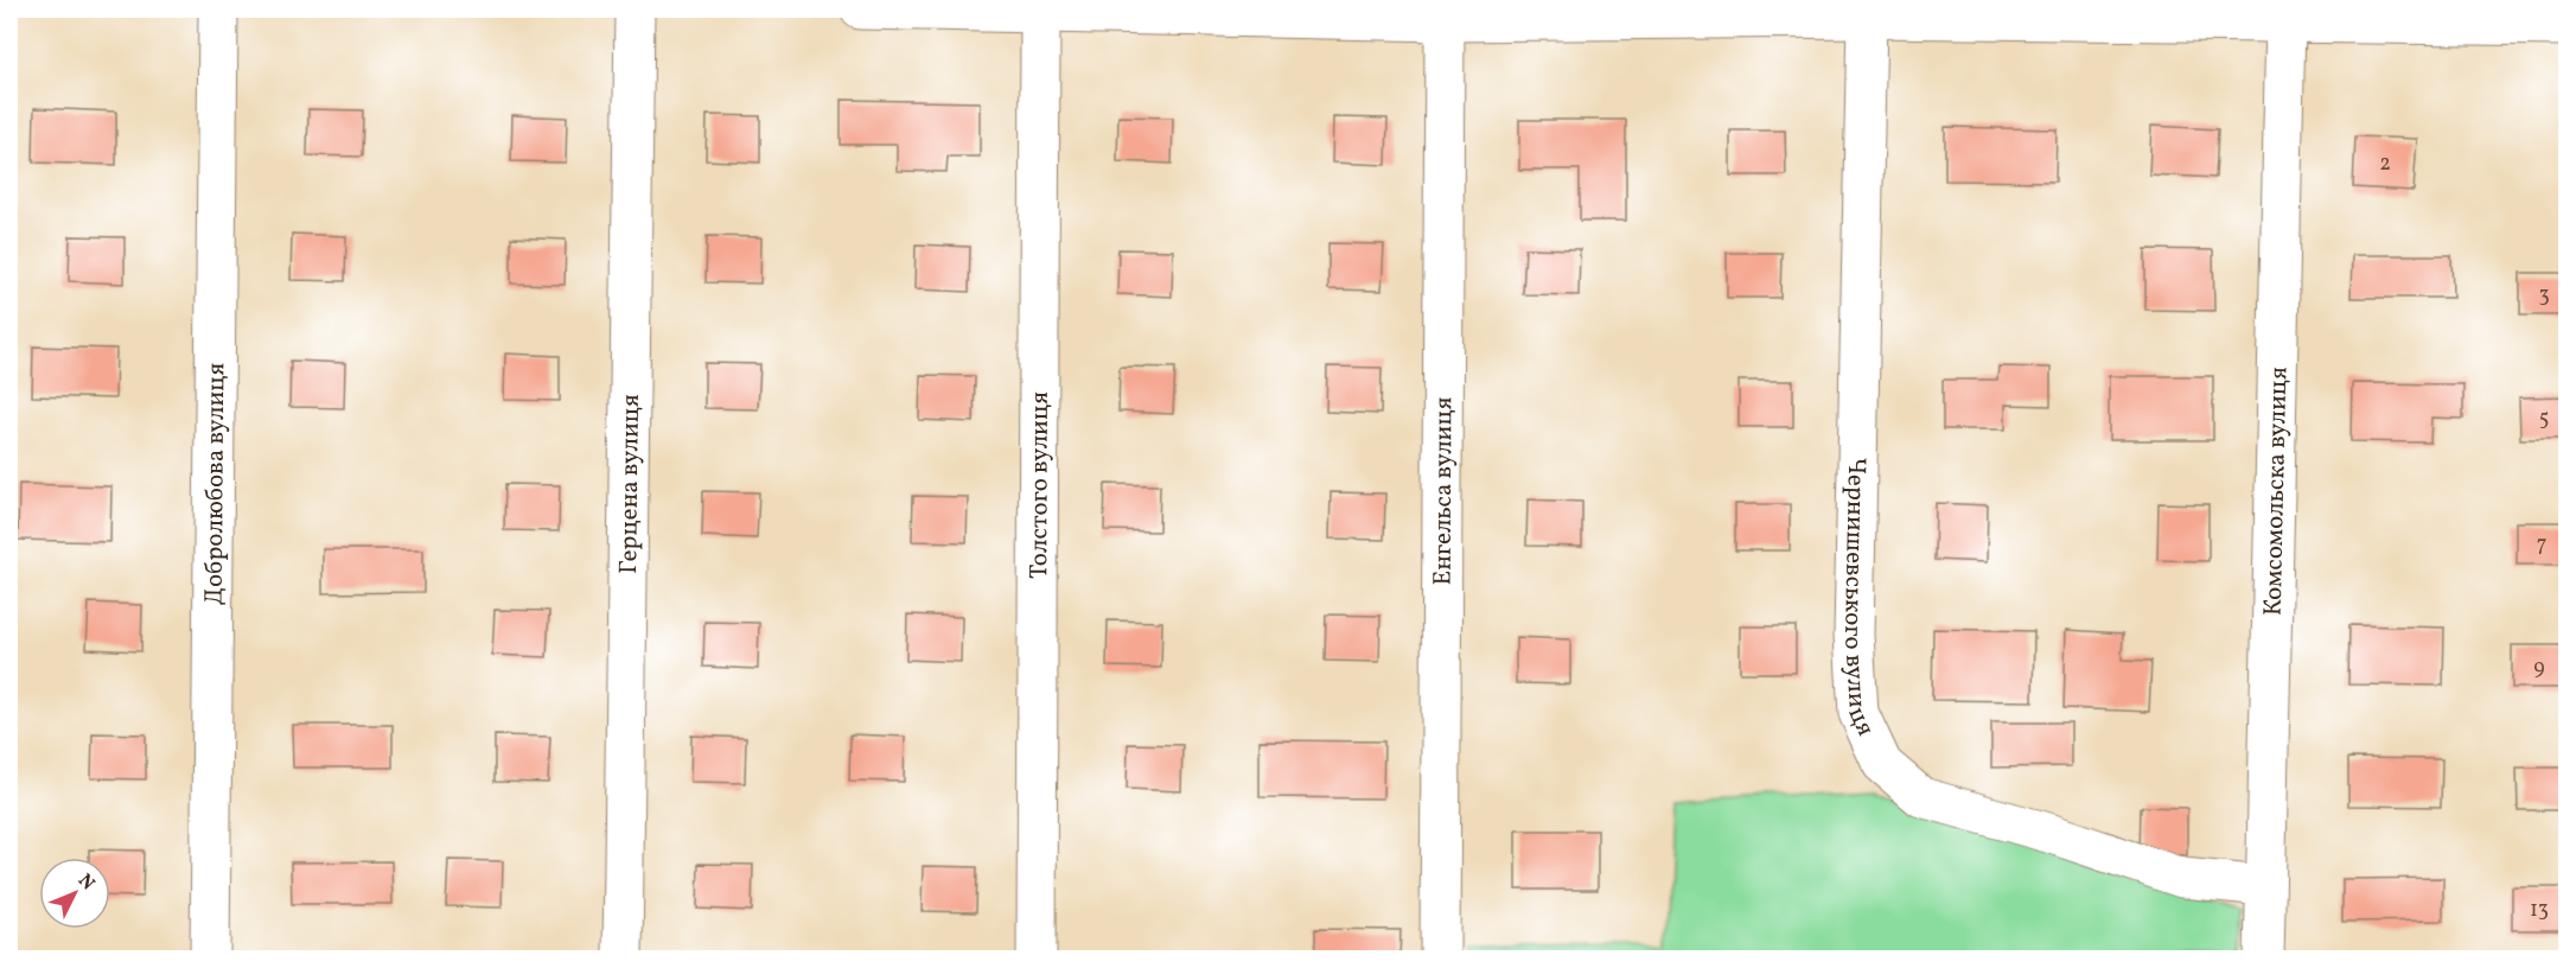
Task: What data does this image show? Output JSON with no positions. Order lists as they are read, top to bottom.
{
  "streets": {
    "street": [
      "Добролюбова вулиця",
      "Герцена вулиця",
      "Толстого вулиця",
      "Енгельса вулиця",
      "Комсомольска вулиця",
      "Чернишевського вулиця"
    ]
  },
  "crossings": [
    ["Комсомольска вулиця", "Чернишевського вулиця"]
  ],
  "house_numbers": [
    "2",
    "3",
    "5",
    "7",
    "9",
    "13"
  ],
  "north": "top right"
}
